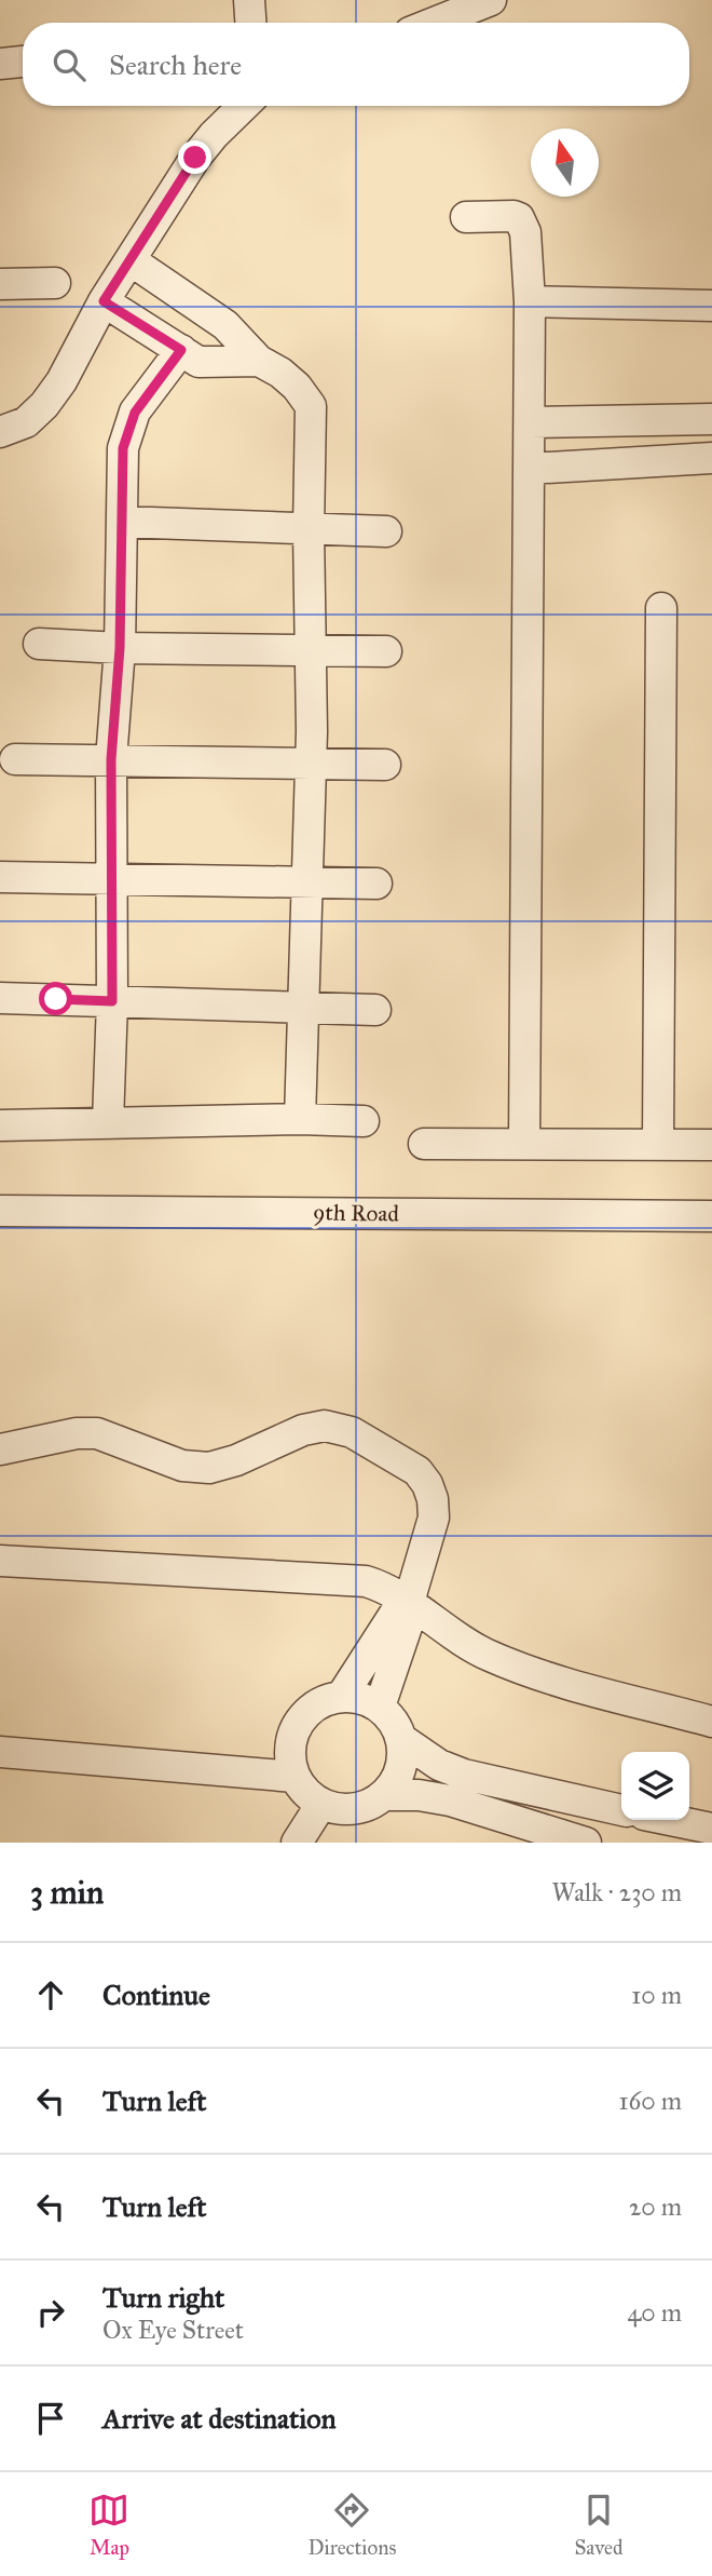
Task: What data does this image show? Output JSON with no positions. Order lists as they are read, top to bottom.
{
  "streets": {
    "street": ["9th Road"]
  },
  "north": "top",
  "page": {
    "search": "Search here",
    "heading": ["3 min", "Walk · 230 m"],
    "list": [
      ["Continue", "10 m"],
      ["Turn left", "160 m"],
      ["Turn left", "20 m"],
      ["Turn right", "Ox Eye Street", "40 m"],
      "Arrive at destination"
    ],
    "nav": ["Map", "Directions", "Saved"]
  }
}
